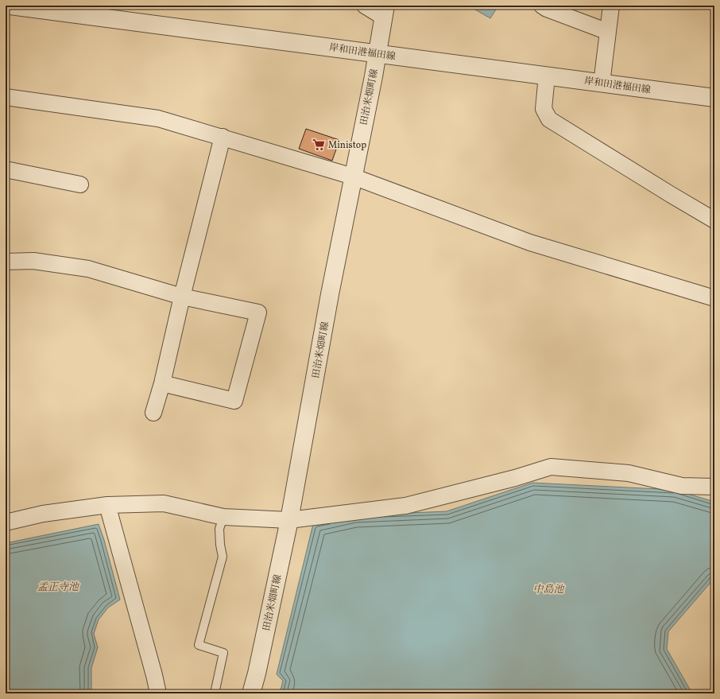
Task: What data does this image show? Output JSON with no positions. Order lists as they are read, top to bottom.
{
  "streets": {
    "street": ["岸和田港福田線", "田治米畑町線"]
  },
  "crossings": [
    ["岸和田港福田線", "田治米畑町線"]
  ],
  "water": ["孟正寺池", "中島池"],
  "places": {
    "supermarket": ["Ministop"]
  }
}
